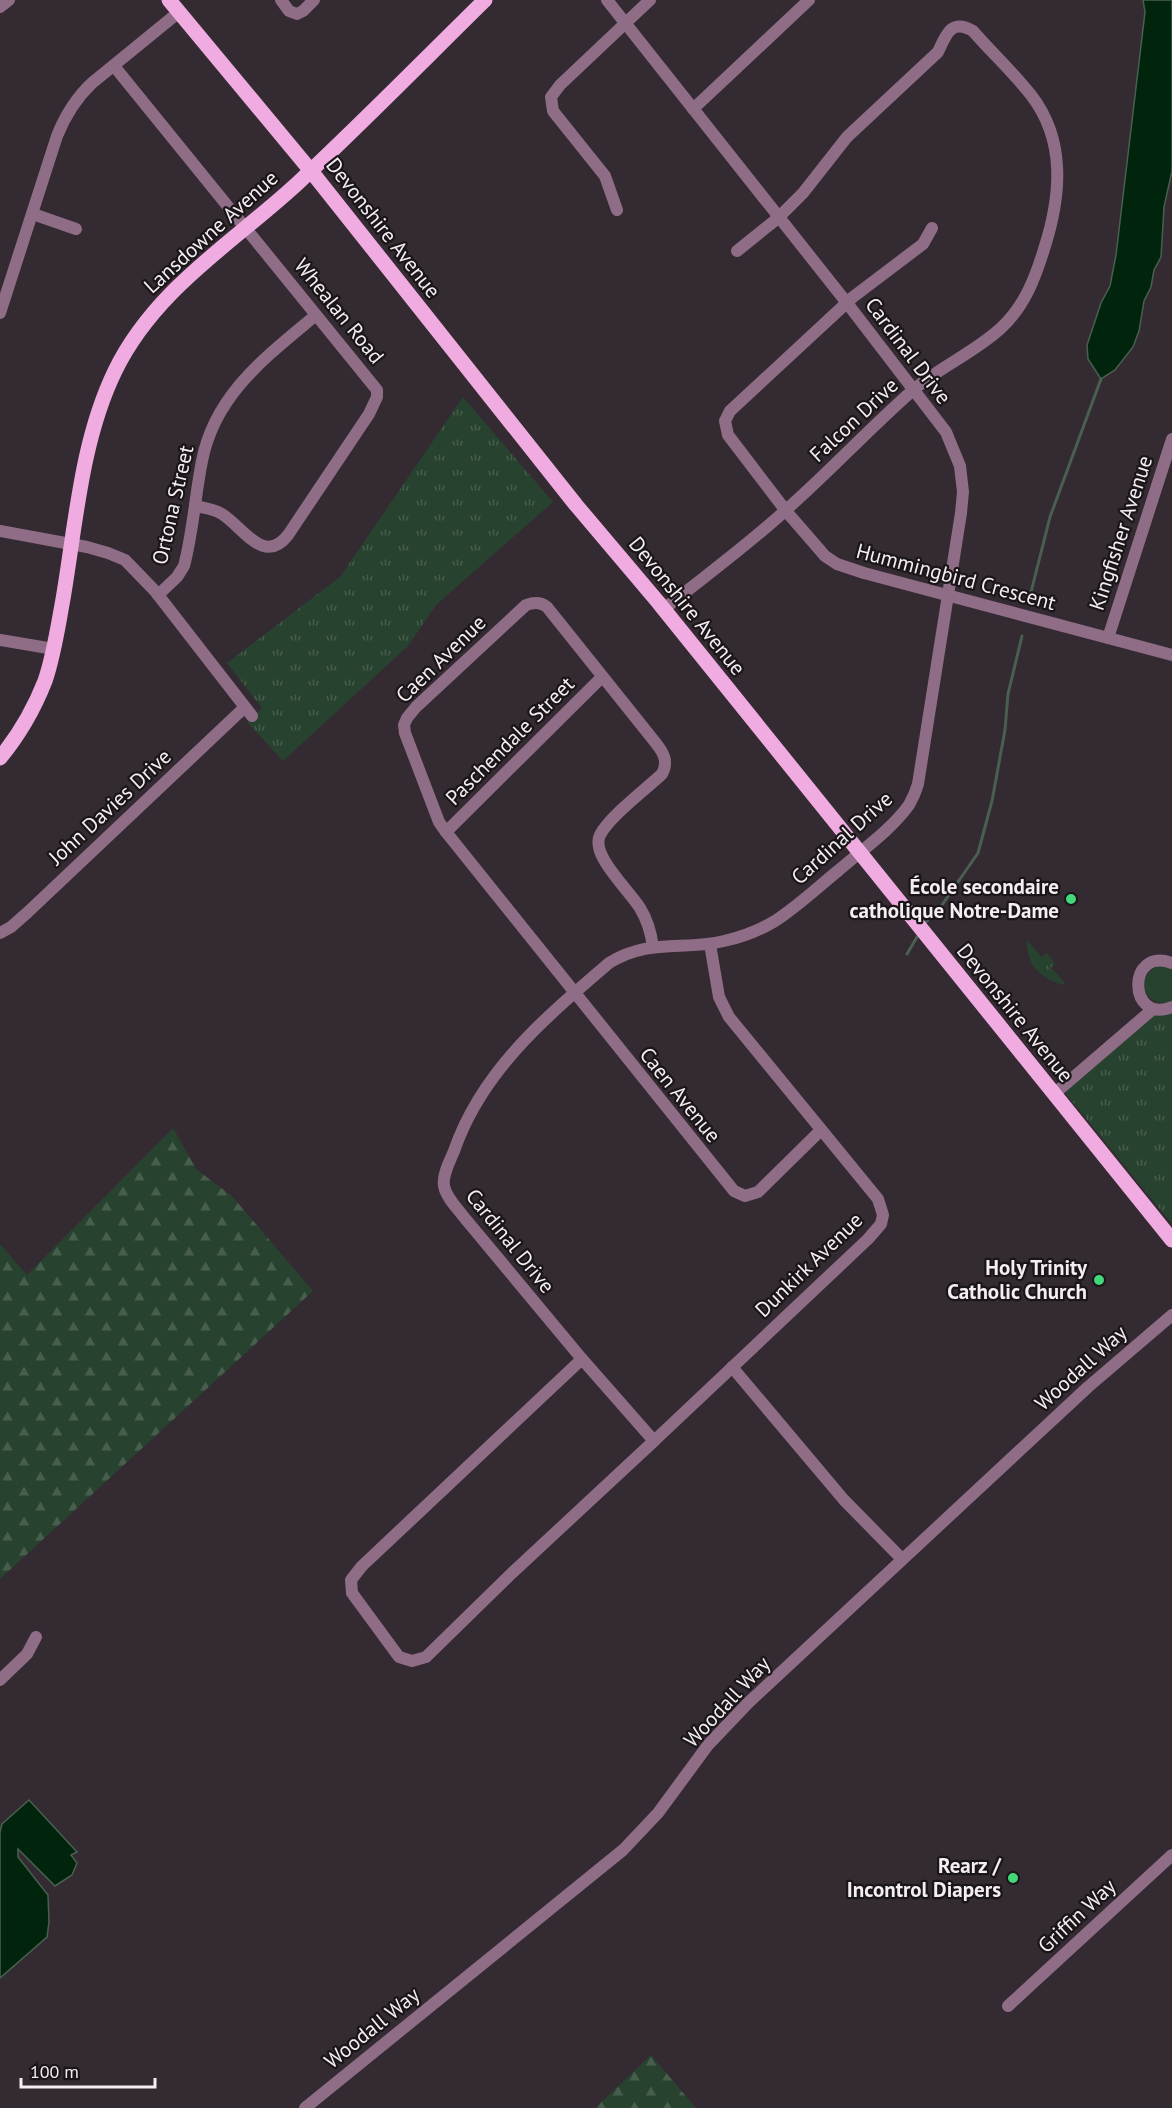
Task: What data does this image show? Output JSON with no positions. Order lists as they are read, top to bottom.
{
  "streets": {
    "main road": ["Devonshire Avenue", "Lansdowne Avenue"],
    "street": [
      "Whealan Road",
      "Cardinal Drive",
      "Falcon Drive",
      "Ortona Street",
      "Kingfisher Avenue",
      "Hummingbird Crescent",
      "Caen Avenue",
      "Paschendale Street",
      "John Davies Drive",
      "Dunkirk Avenue",
      "Woodall Way",
      "Griffin Way"
    ]
  },
  "crossings": [
    ["Devonshire Avenue", "Lansdowne Avenue"],
    ["Devonshire Avenue", "Cardinal Drive"],
    ["Devonshire Avenue", "Falcon Drive"],
    ["Lansdowne Avenue", "Whealan Road"],
    ["Whealan Road", "Ortona Street"],
    ["Cardinal Drive", "Falcon Drive"],
    ["Cardinal Drive", "Hummingbird Crescent"],
    ["Cardinal Drive", "Caen Avenue"],
    ["Cardinal Drive", "Dunkirk Avenue"],
    ["Falcon Drive", "Hummingbird Crescent"],
    ["Ortona Street", "John Davies Drive"],
    ["Kingfisher Avenue", "Hummingbird Crescent"],
    ["Caen Avenue", "Paschendale Street"],
    ["Caen Avenue", "Dunkirk Avenue"]
  ],
  "places": ["École secondaire catholique Notre-Dame", "Holy Trinity Catholic Church", "Rearz / Incontrol Diapers"],
  "scale_bar": "100 m"
}
